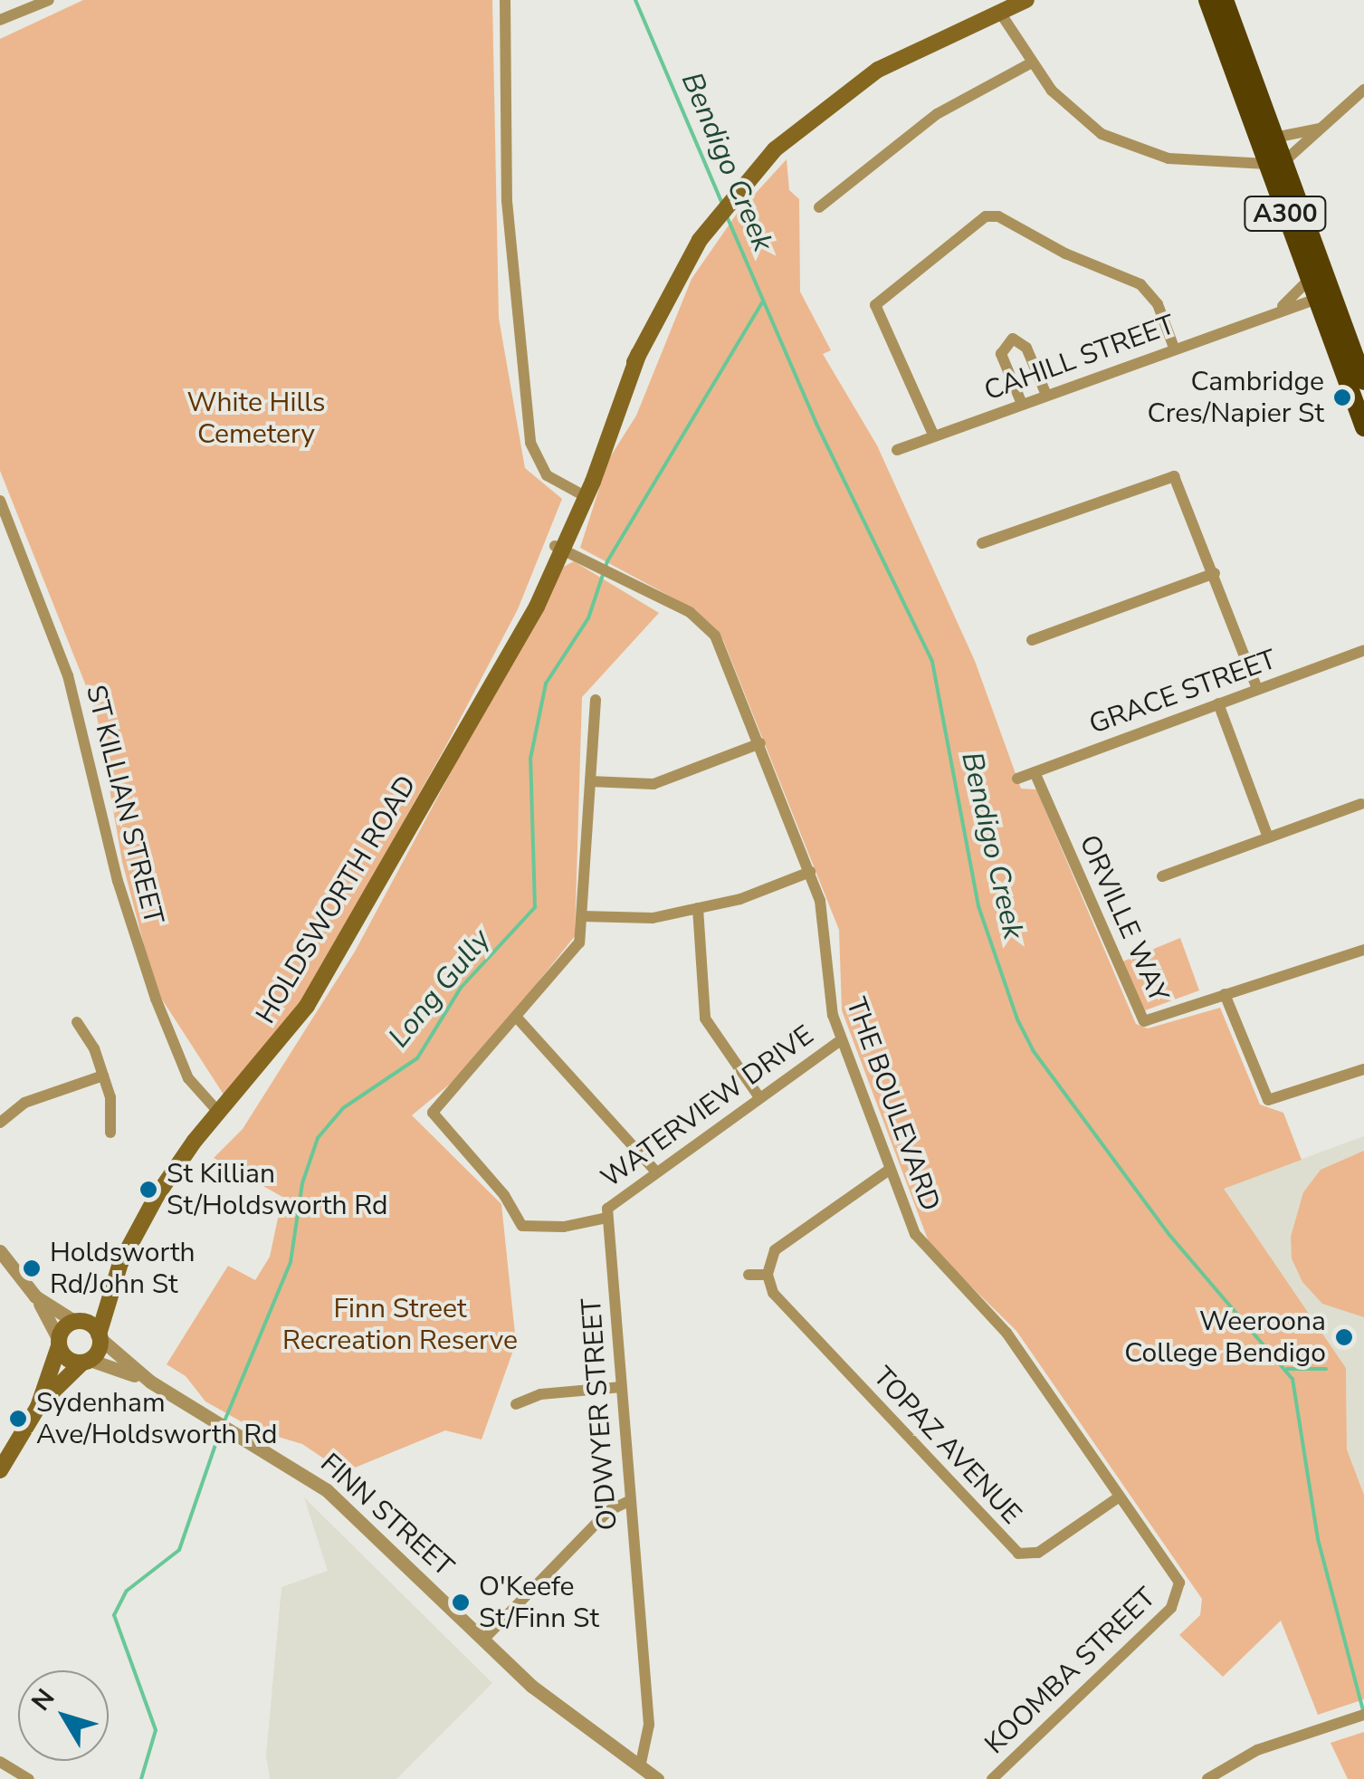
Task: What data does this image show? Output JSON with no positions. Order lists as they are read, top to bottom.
{
  "streets": {
    "highway": ["A300"],
    "main road": ["HOLDSWORTH ROAD"],
    "street": [
      "CAHILL STREET",
      "GRACE STREET",
      "ST KILLIAN STREET",
      "ORVILLE WAY",
      "THE BOULEVARD",
      "WATERVIEW DRIVE",
      "O'DWYER STREET",
      "TOPAZ AVENUE",
      "FINN STREET",
      "KOOMBA STREET"
    ]
  },
  "crossings": [
    ["A300", "CAHILL STREET"],
    ["GRACE STREET", "ORVILLE WAY"],
    ["ST KILLIAN STREET", "HOLDSWORTH ROAD"],
    ["HOLDSWORTH ROAD", "THE BOULEVARD"],
    ["HOLDSWORTH ROAD", "FINN STREET"],
    ["THE BOULEVARD", "WATERVIEW DRIVE"],
    ["THE BOULEVARD", "TOPAZ AVENUE"],
    ["THE BOULEVARD", "KOOMBA STREET"],
    ["WATERVIEW DRIVE", "O'DWYER STREET"],
    ["O'DWYER STREET", "FINN STREET"]
  ],
  "water": ["Bendigo Creek", "Long Gully"],
  "parks": ["White Hills Cemetery", "Finn Street Recreation Reserve"],
  "places": [
    "Cambridge Cres/Napier St",
    "St Killian St/Holdsworth Rd",
    "Holdsworth Rd/John St",
    "Weeroona College Bendigo",
    "Sydenham Ave/Holdsworth Rd",
    "O'Keefe St/Finn St"
  ],
  "north": "top left"
}
